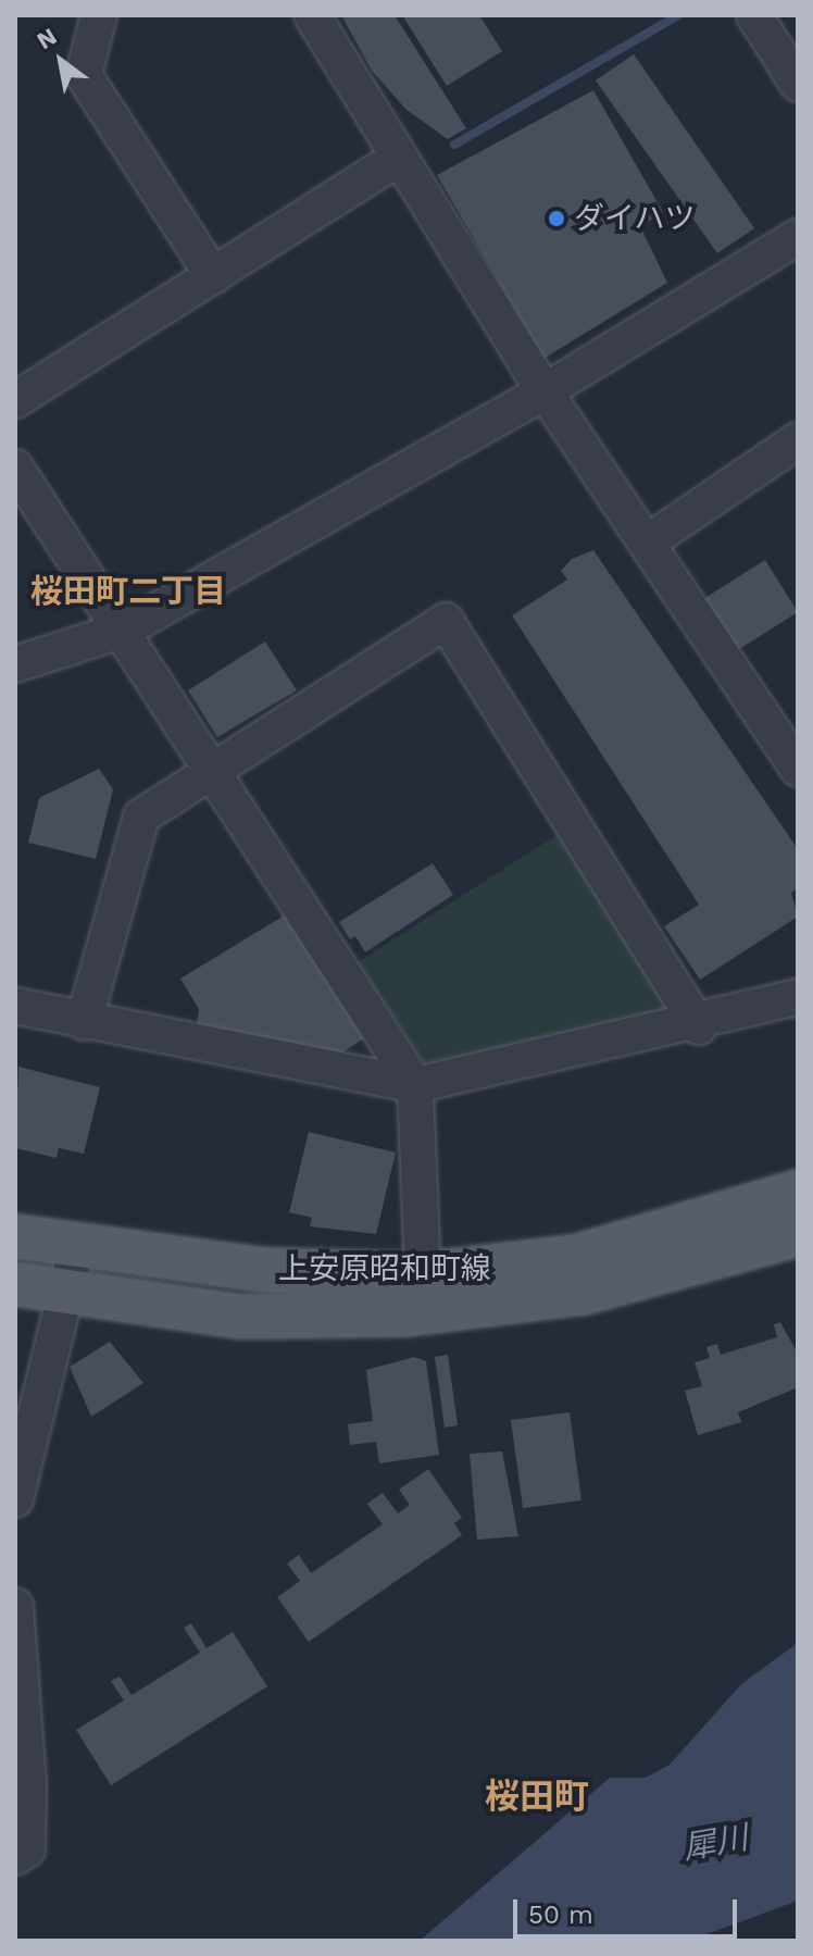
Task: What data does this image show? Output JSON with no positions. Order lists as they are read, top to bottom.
{
  "streets": {
    "main road": ["上安原昭和町線"]
  },
  "districts": ["桜田町二丁目", "桜田町"],
  "water": ["犀川"],
  "places": ["ダイハツ"],
  "scale_bar": "50 m",
  "north": "top left"
}
